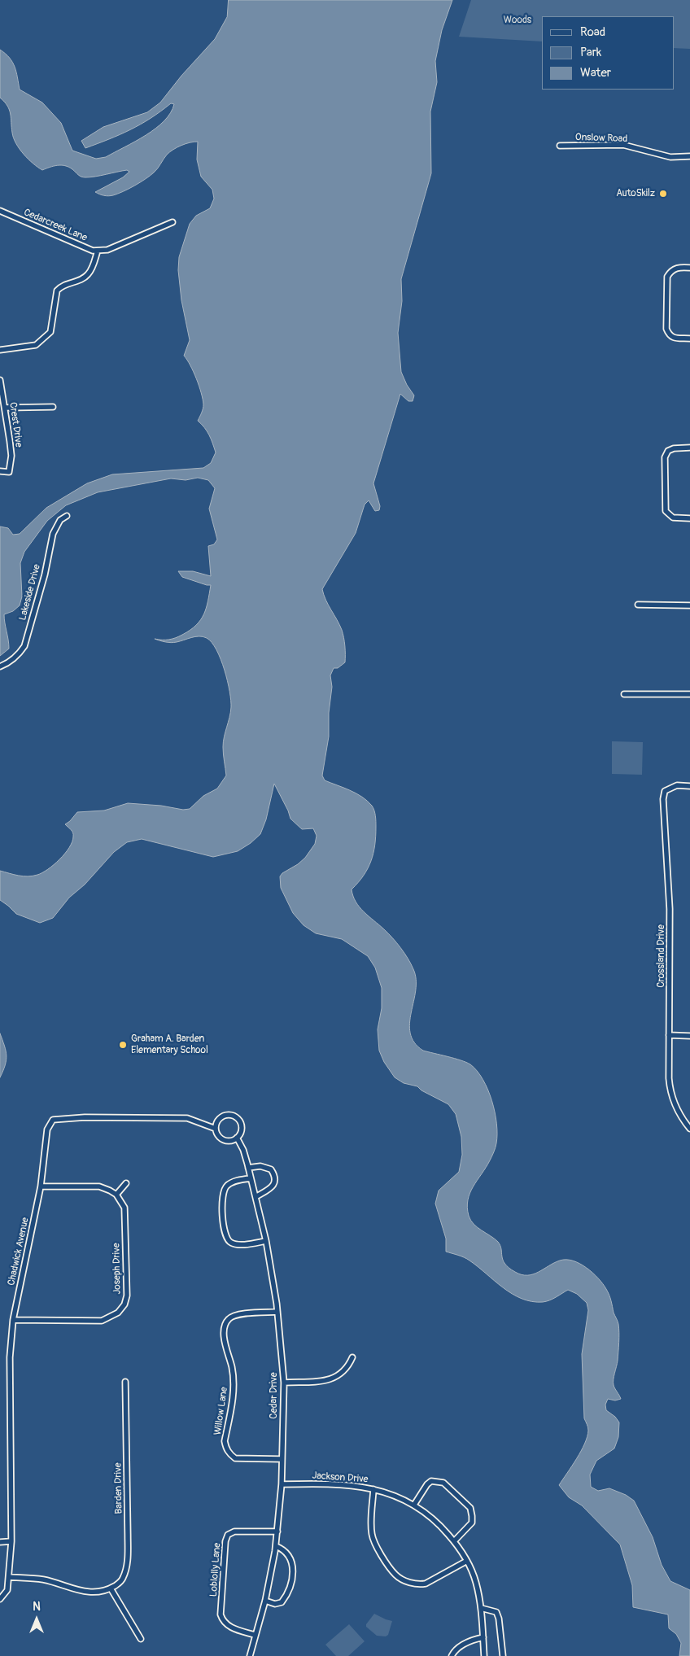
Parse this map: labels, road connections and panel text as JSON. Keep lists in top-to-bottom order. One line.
{"streets":{"street":["Onslow Road","Cedarcreek Lane","Crest Drive","Lakeside Drive","Crossland Drive","Chadwick Avenue","Joseph Drive","Cedar Drive","Willow Lane","Jackson Drive","Barden Drive","Loblolly Lane"]},"crossings":[["Chadwick Avenue","Joseph Drive"],["Chadwick Avenue","Cedar Drive"],["Cedar Drive","Willow Lane"],["Cedar Drive","Jackson Drive"],["Cedar Drive","Loblolly Lane"]],"parks":["Woods"],"places":["AutoSkilz","Graham A. Barden Elementary School"],"legend":["Road","Park","Water"],"north":"top"}
